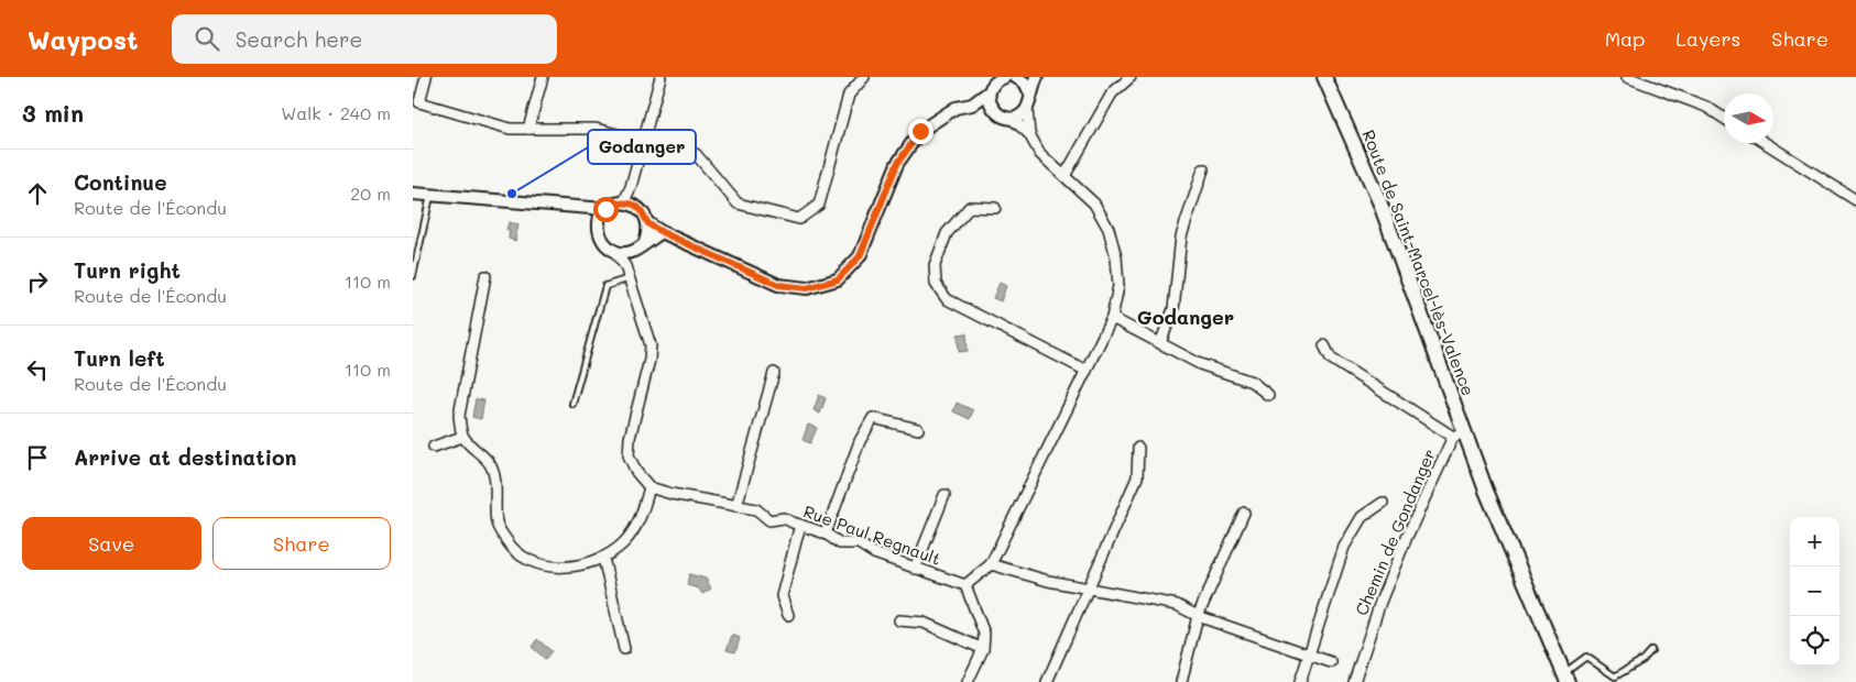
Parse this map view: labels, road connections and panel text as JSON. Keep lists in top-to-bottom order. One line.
{"streets":{"main road":["Route de Saint-Marcel-lès-Valence"],"street":["Chemin de Gondanger","Rue Paul Regnault"]},"crossings":[["Route de Saint-Marcel-lès-Valence","Chemin de Gondanger"]],"districts":["Godanger"],"places":["Godanger"],"north":"right","page":{"header":"Waypost","search":"Search here","nav":["Map","Layers","Share"],"heading":["3 min","Walk · 240 m"],"list":[["Continue","Route de l'Écondu","20 m"],["Turn right","Route de l'Écondu","110 m"],["Turn left","Route de l'Écondu","110 m"],"Arrive at destination"],"buttons":["Save","Share"],"map_buttons":["+","−"]}}
